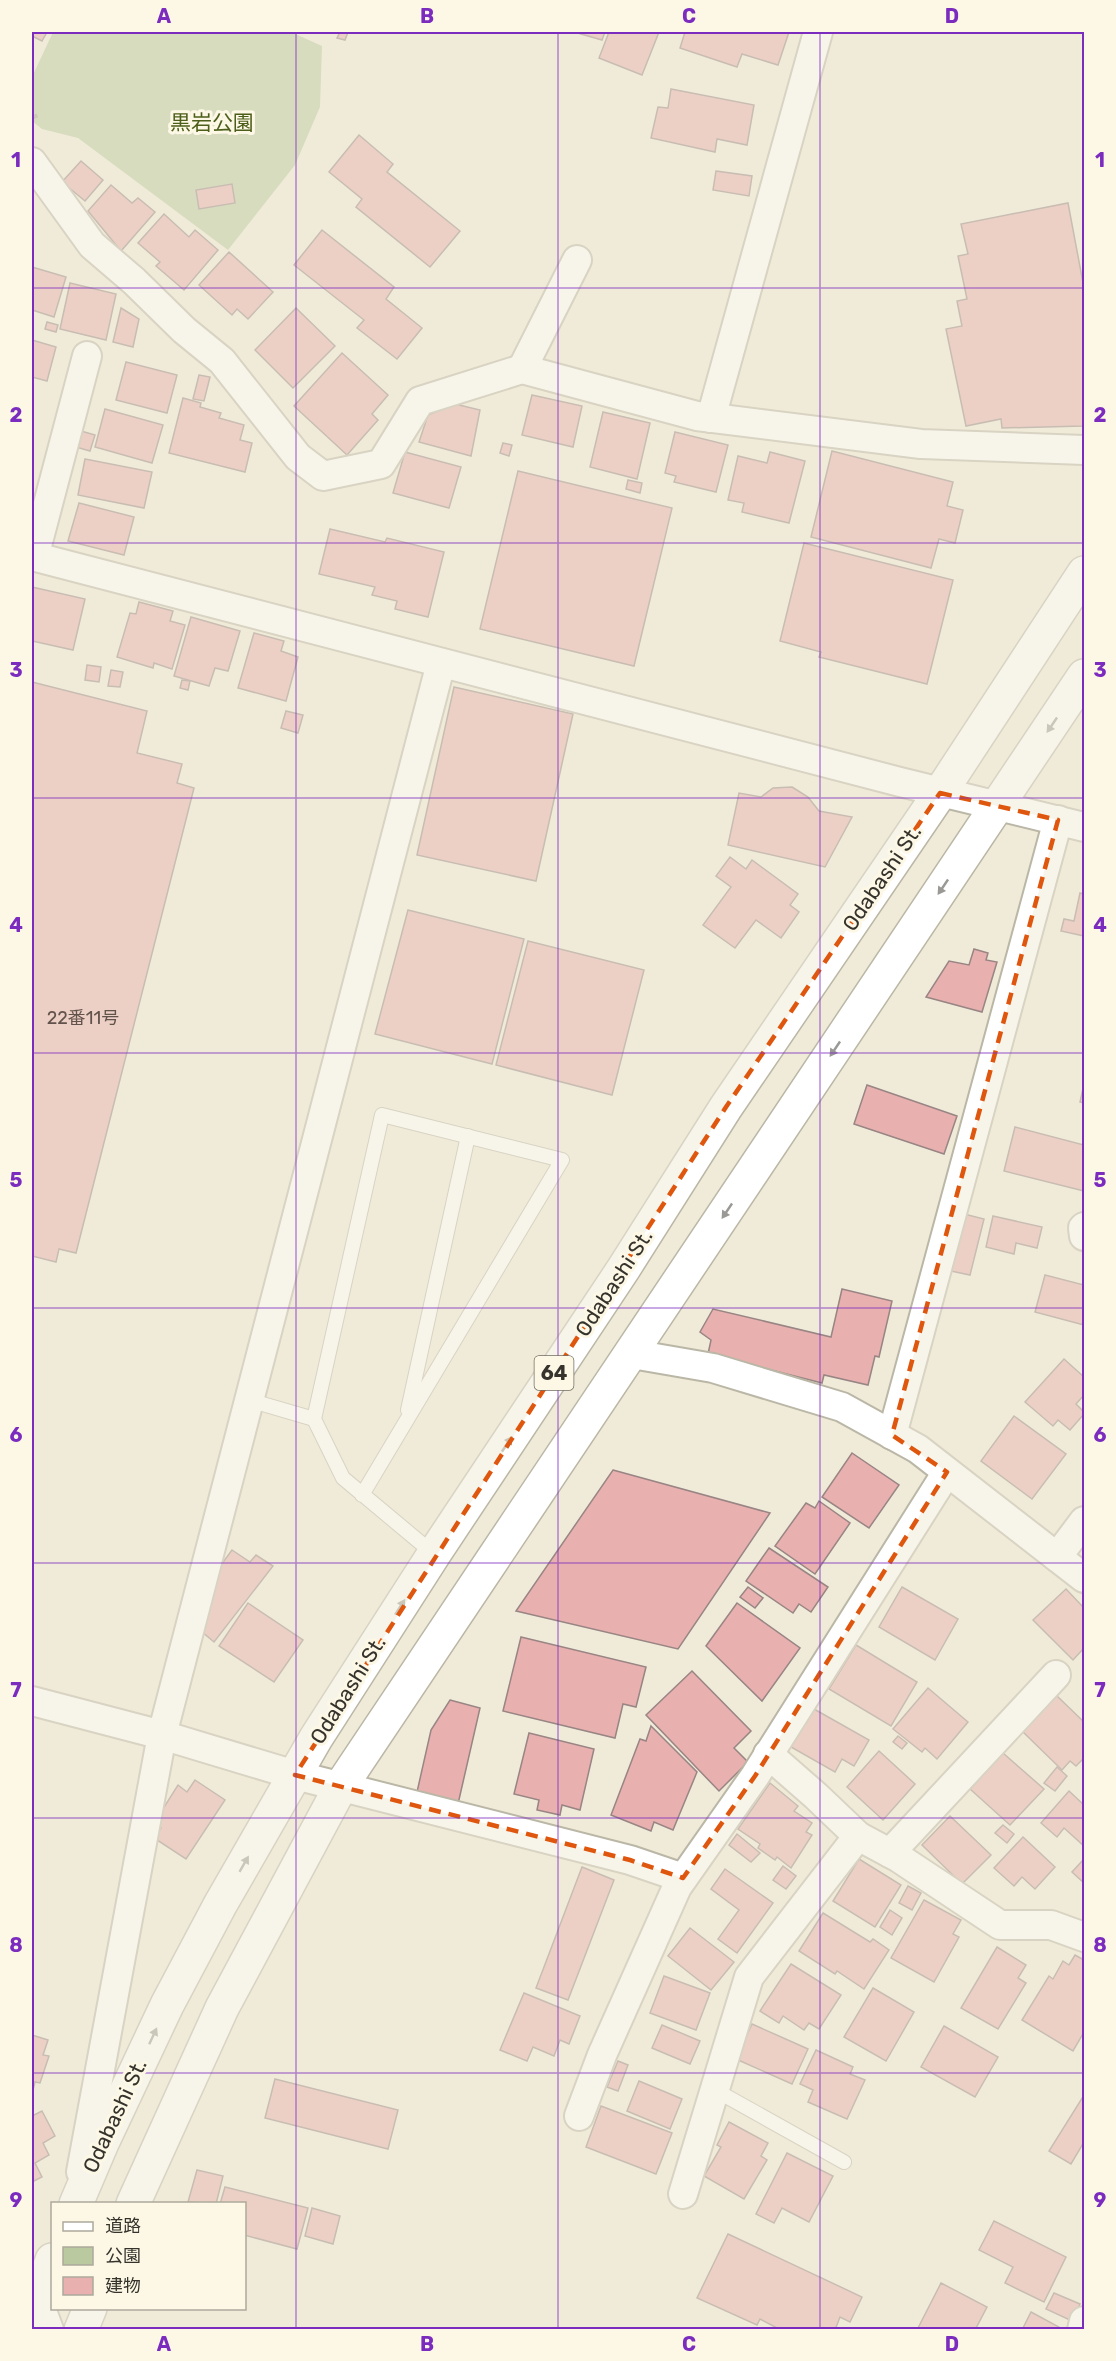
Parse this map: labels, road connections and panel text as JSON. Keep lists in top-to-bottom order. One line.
{"streets":{"main road":["Odabashi St.","64"]},"parks":["黒岩公園"],"house_numbers":["22番11号"],"legend":["道路","公園","建物"],"grid":{"columns":["A","B","C","D"],"rows":["1","2","3","4","5","6","7","8","9"]}}
